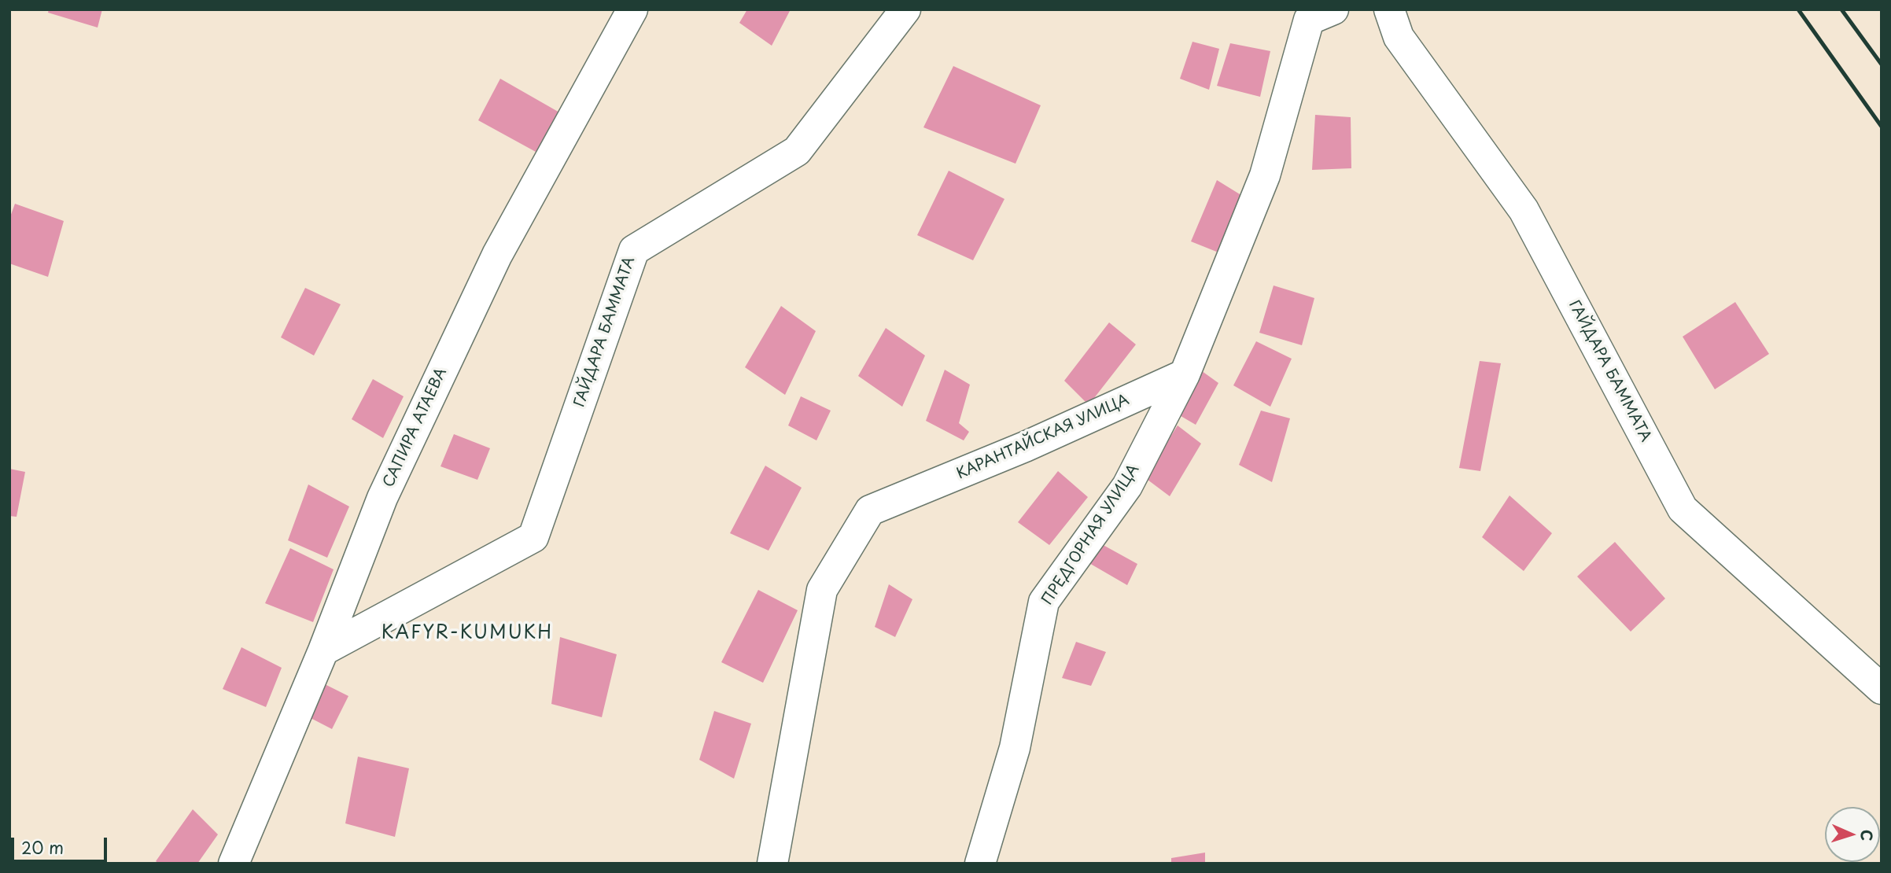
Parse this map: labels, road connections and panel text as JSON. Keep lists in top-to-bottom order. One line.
{"streets":{"street":["ГАЙДАРА БАММАТА","САПИРА АТАЕВА","КАРАНТАЙСКАЯ УЛИЦА","ПРЕДГОРНАЯ УЛИЦА"]},"crossings":[["ГАЙДАРА БАММАТА","САПИРА АТАЕВА"],["КАРАНТАЙСКАЯ УЛИЦА","ПРЕДГОРНАЯ УЛИЦА"]],"districts":["KAFYR-KUMUKH"],"scale_bar":"20 m","north":"right"}
